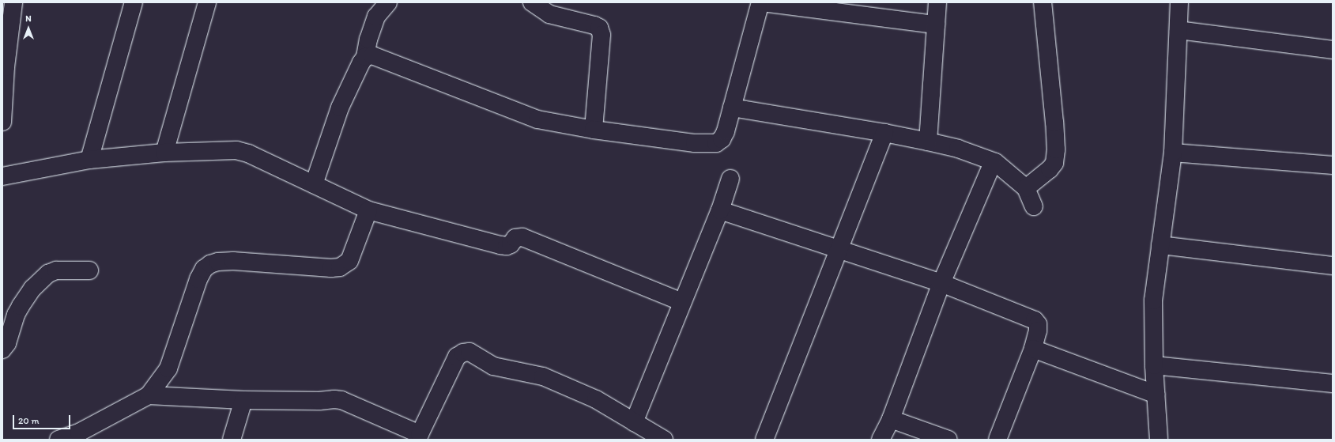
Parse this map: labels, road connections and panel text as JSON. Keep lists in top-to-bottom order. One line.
{"scale_bar":"20 m","north":"top"}
